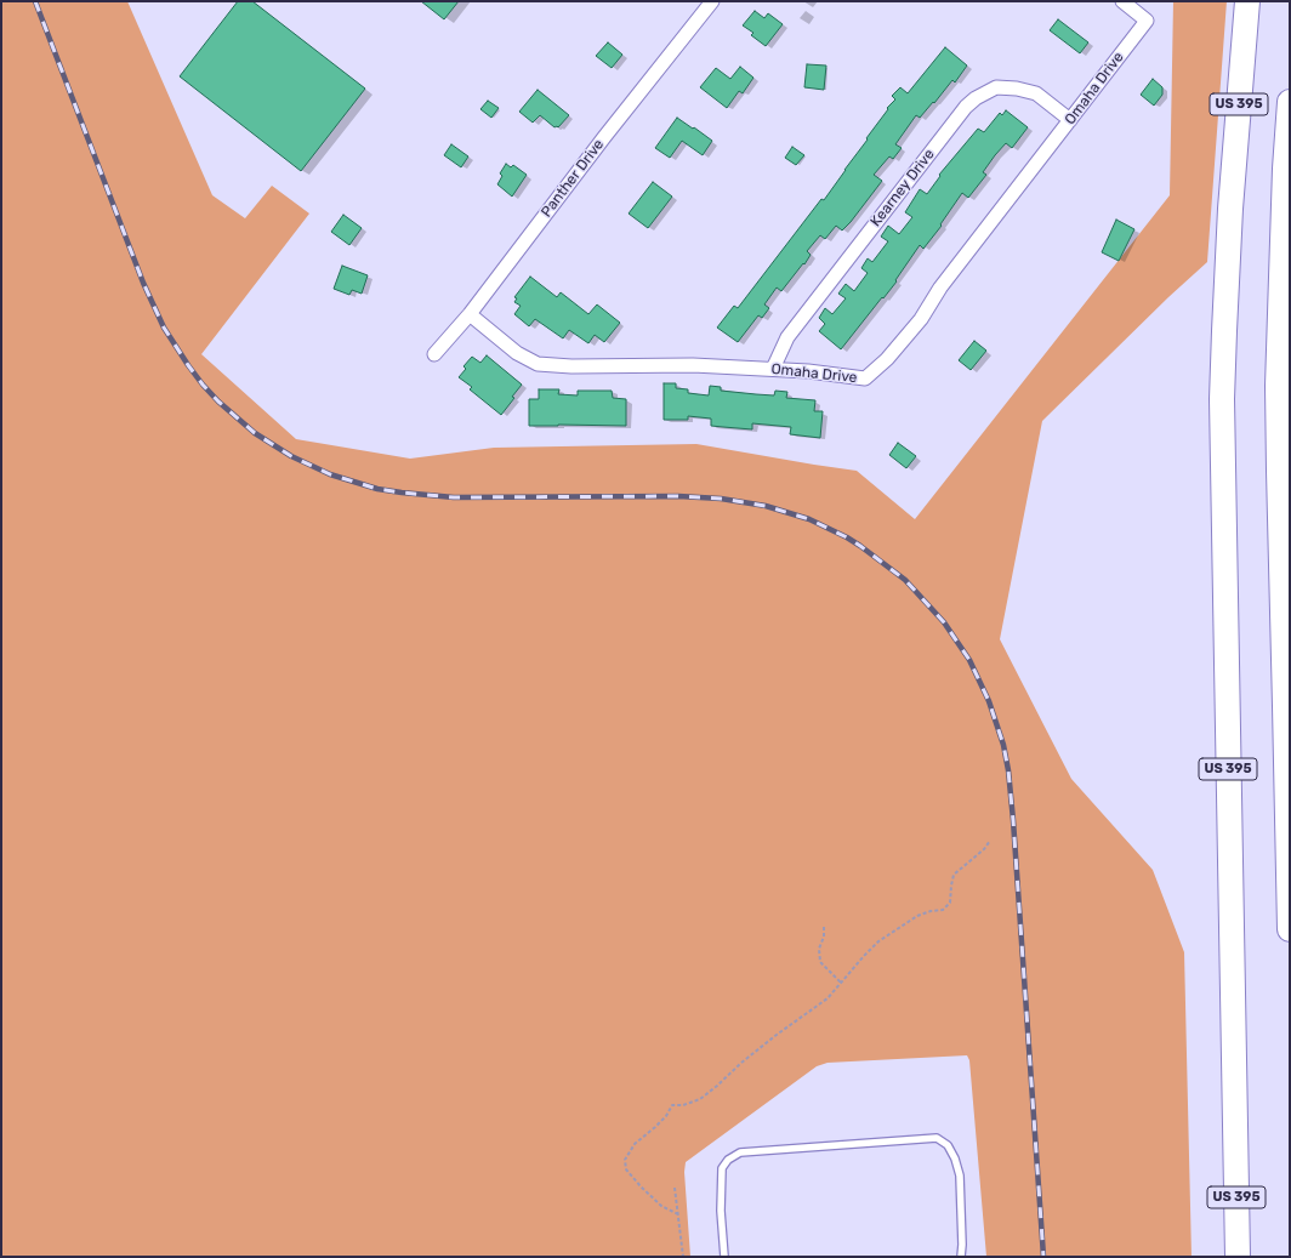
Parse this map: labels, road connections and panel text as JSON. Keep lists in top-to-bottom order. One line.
{"streets":{"highway":["US 395"],"street":["Omaha Drive","Panther Drive","Kearney Drive"]},"crossings":[["Omaha Drive","Panther Drive"],["Omaha Drive","Kearney Drive"]]}
